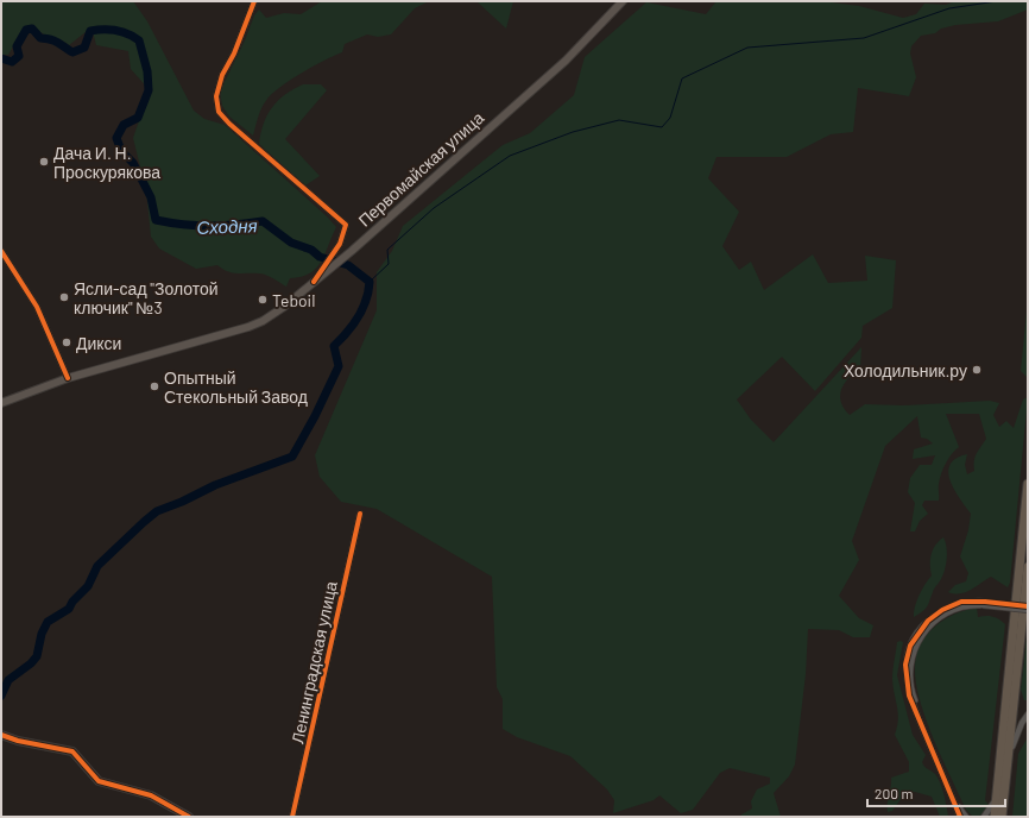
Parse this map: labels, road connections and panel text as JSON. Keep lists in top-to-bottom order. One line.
{"streets":{"main road":["Первомайская улица"],"street":["Ленинградская улица"]},"water":["Сходня"],"places":["Дача И. Н. Проскурякова","Ясли-сад \"Золотой ключик\" №3","Teboil","Дикси","Холодильник.ру","Опытный Стекольный Завод"],"scale_bar":"200 m"}
